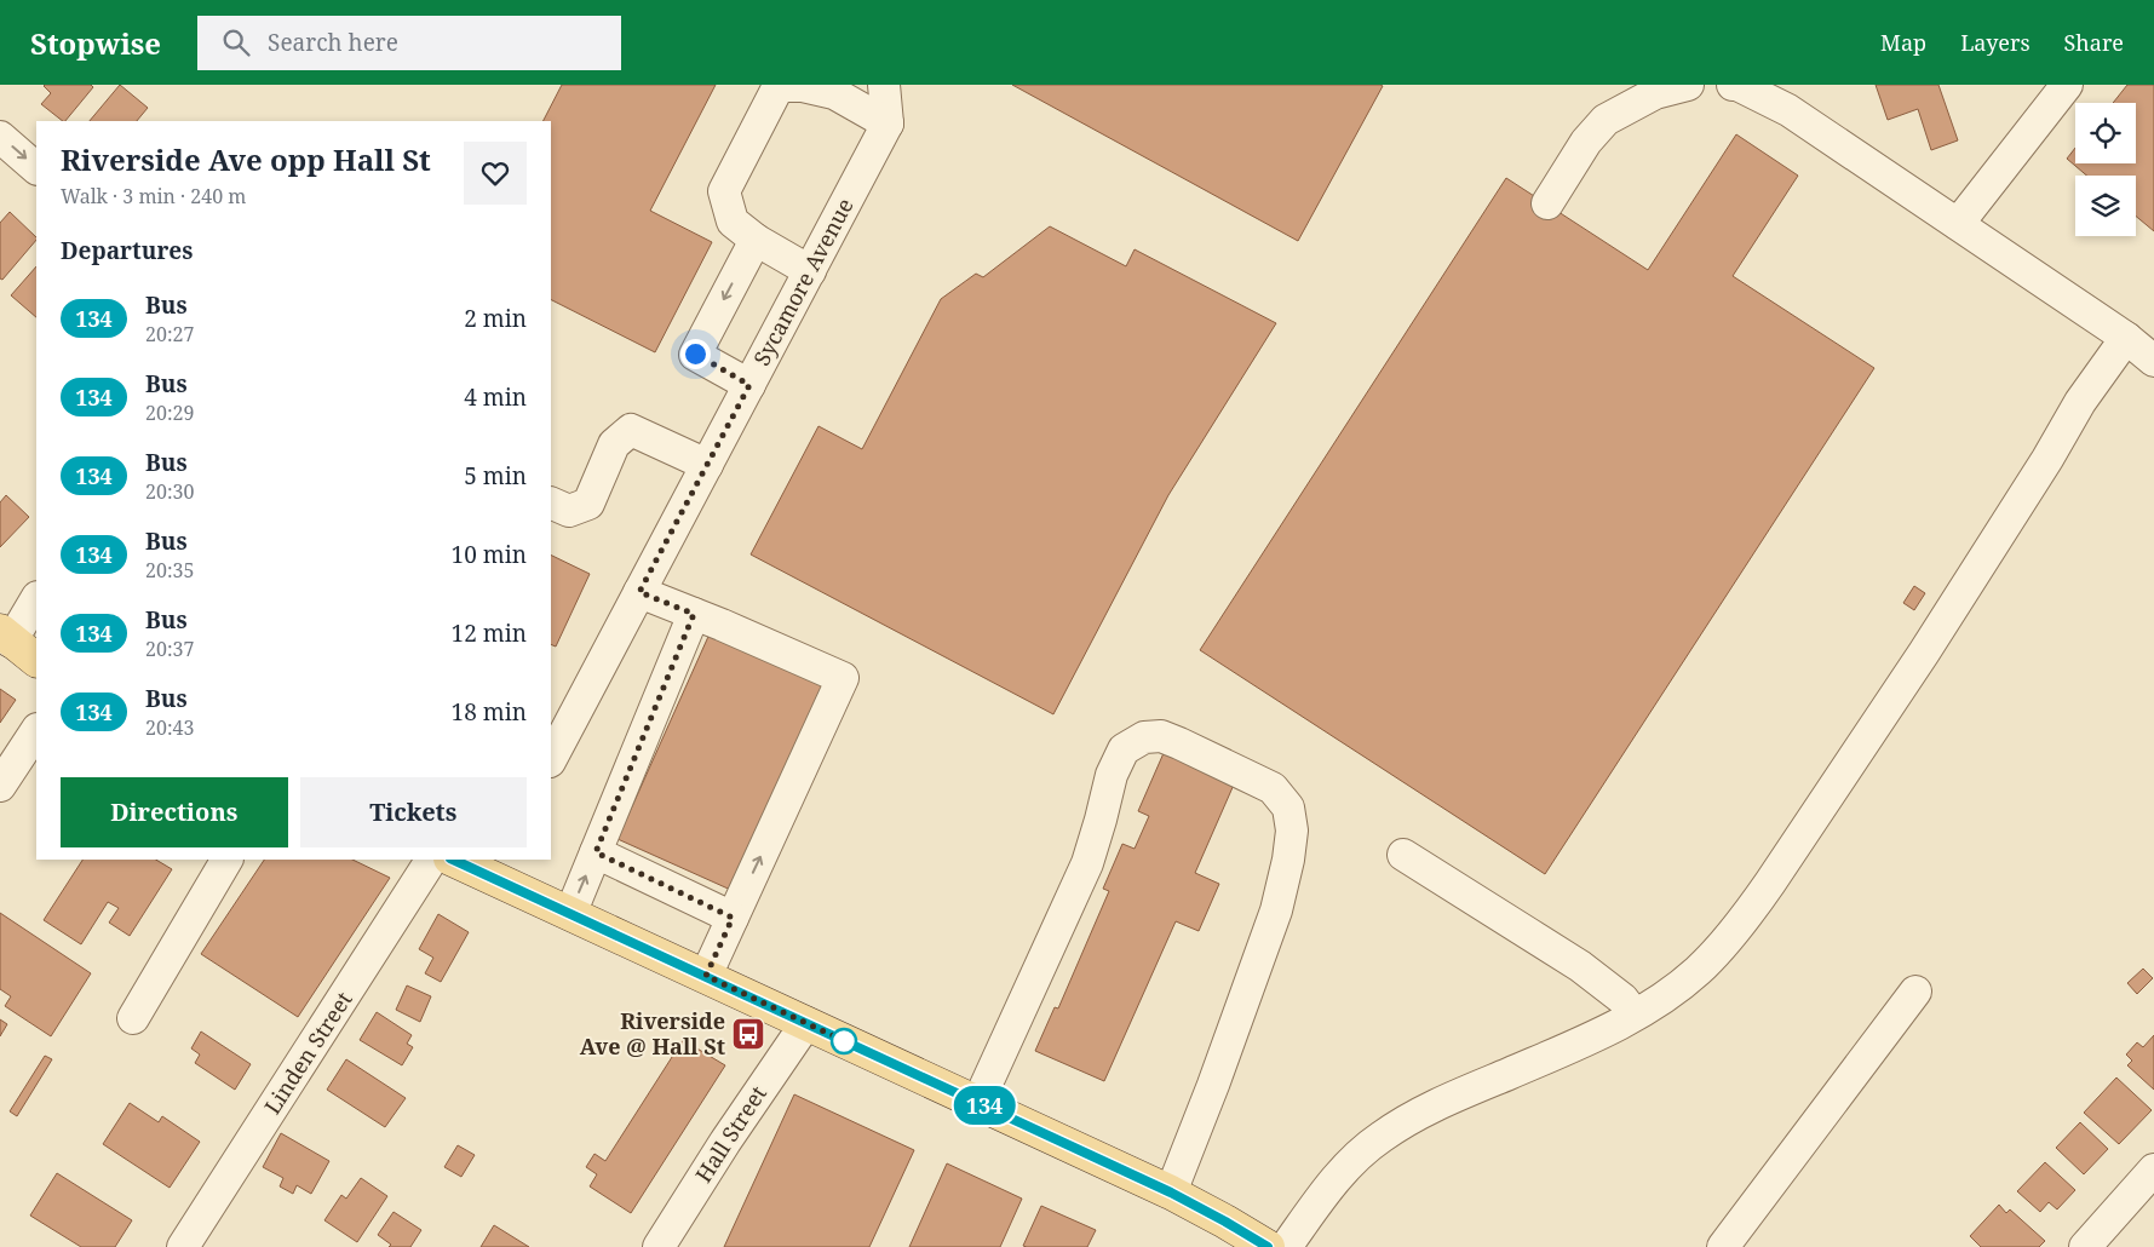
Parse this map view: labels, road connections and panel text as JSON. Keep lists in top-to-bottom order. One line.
{"streets":{"street":["Sycamore Avenue","Linden Street","Hall Street"]},"places":{"bus stop":["Riverside Ave @ Hall St"]},"lines":["bus line 134"],"page":{"header":"Stopwise","search":"Search here","nav":["Map","Layers","Share"],"on_map":"134","heading":[["Riverside Ave opp Hall St","Walk · 3 min · 240 m"],"Departures"],"list":[{"mark":"134","name":"Bus","note":"20:27","value":"2 min"},{"mark":"134","name":"Bus","note":"20:29","value":"4 min"},{"mark":"134","name":"Bus","note":"20:30","value":"5 min"},{"mark":"134","name":"Bus","note":"20:35","value":"10 min"},{"mark":"134","name":"Bus","note":"20:37","value":"12 min"},{"mark":"134","name":"Bus","note":"20:43","value":"18 min"}],"buttons":["Directions","Tickets"]}}
